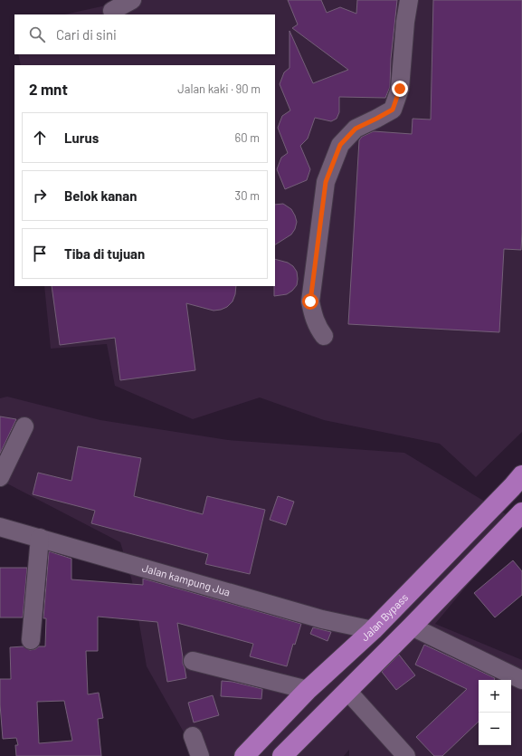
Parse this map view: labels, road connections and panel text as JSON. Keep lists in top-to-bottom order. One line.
{"streets":{"highway":["Jalan Bypass"],"street":["Jalan kampung Jua"]},"crossings":[["Jalan kampung Jua","Jalan Bypass"]],"page":{"search":"Cari di sini","heading":["2 mnt","Jalan kaki · 90 m"],"list":[["Lurus","60 m"],["Belok kanan","30 m"],"Tiba di tujuan"],"map_buttons":["+","−"]}}
